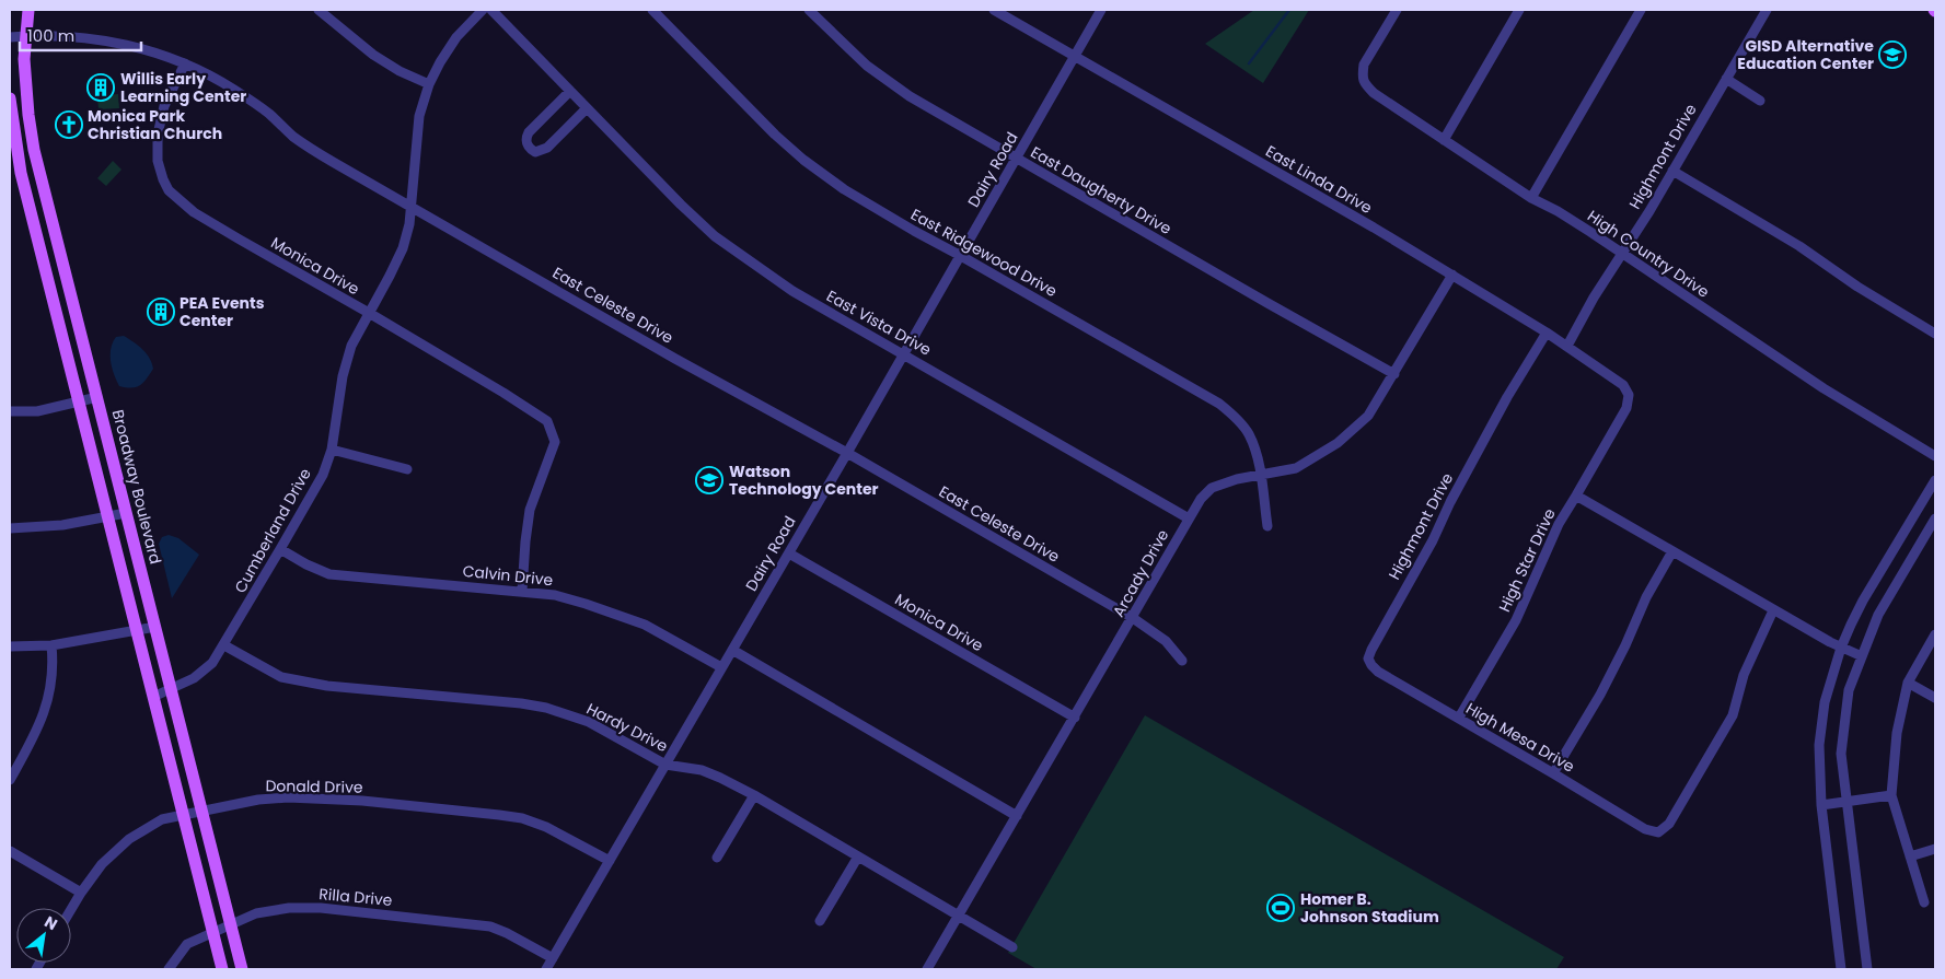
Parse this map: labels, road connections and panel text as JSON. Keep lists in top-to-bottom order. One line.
{"streets":{"main road":["Broadway Boulevard"],"street":["Highmont Drive","Dairy Road","East Linda Drive","East Daugherty Drive","East Ridgewood Drive","High Country Drive","Monica Drive","East Celeste Drive","East Vista Drive","Cumberland Drive","High Star Drive","Arcady Drive","Calvin Drive","Hardy Drive","High Mesa Drive","Donald Drive","Rilla Drive"]},"crossings":[["Highmont Drive","East Linda Drive"],["Highmont Drive","High Country Drive"],["Highmont Drive","High Mesa Drive"],["Dairy Road","East Linda Drive"],["Dairy Road","East Daugherty Drive"],["Dairy Road","East Ridgewood Drive"],["Dairy Road","Monica Drive"],["Dairy Road","East Celeste Drive"],["Dairy Road","East Vista Drive"],["Dairy Road","Calvin Drive"],["Dairy Road","Hardy Drive"],["Dairy Road","Donald Drive"],["Dairy Road","Rilla Drive"],["East Linda Drive","High Star Drive"],["East Linda Drive","Arcady Drive"],["East Daugherty Drive","Arcady Drive"],["East Ridgewood Drive","Arcady Drive"],["Monica Drive","East Celeste Drive"],["Monica Drive","Cumberland Drive"],["Monica Drive","Arcady Drive"],["Monica Drive","Calvin Drive"],["East Celeste Drive","Broadway Boulevard"],["East Celeste Drive","Cumberland Drive"],["East Celeste Drive","Arcady Drive"],["East Vista Drive","Arcady Drive"],["Broadway Boulevard","Cumberland Drive"],["Broadway Boulevard","Donald Drive"],["Broadway Boulevard","Rilla Drive"],["Cumberland Drive","Calvin Drive"],["Cumberland Drive","Hardy Drive"],["High Star Drive","High Mesa Drive"],["Arcady Drive","Hardy Drive"]],"places":{"school or university":["GISD Alternative Education Center","Watson Technology Center"],"building":["Willis Early Learning Center","PEA Events Center"],"church":["Monica Park Christian Church"],"sports":["Homer B. Johnson Stadium"]},"scale_bar":"100 m","north":"top right"}
